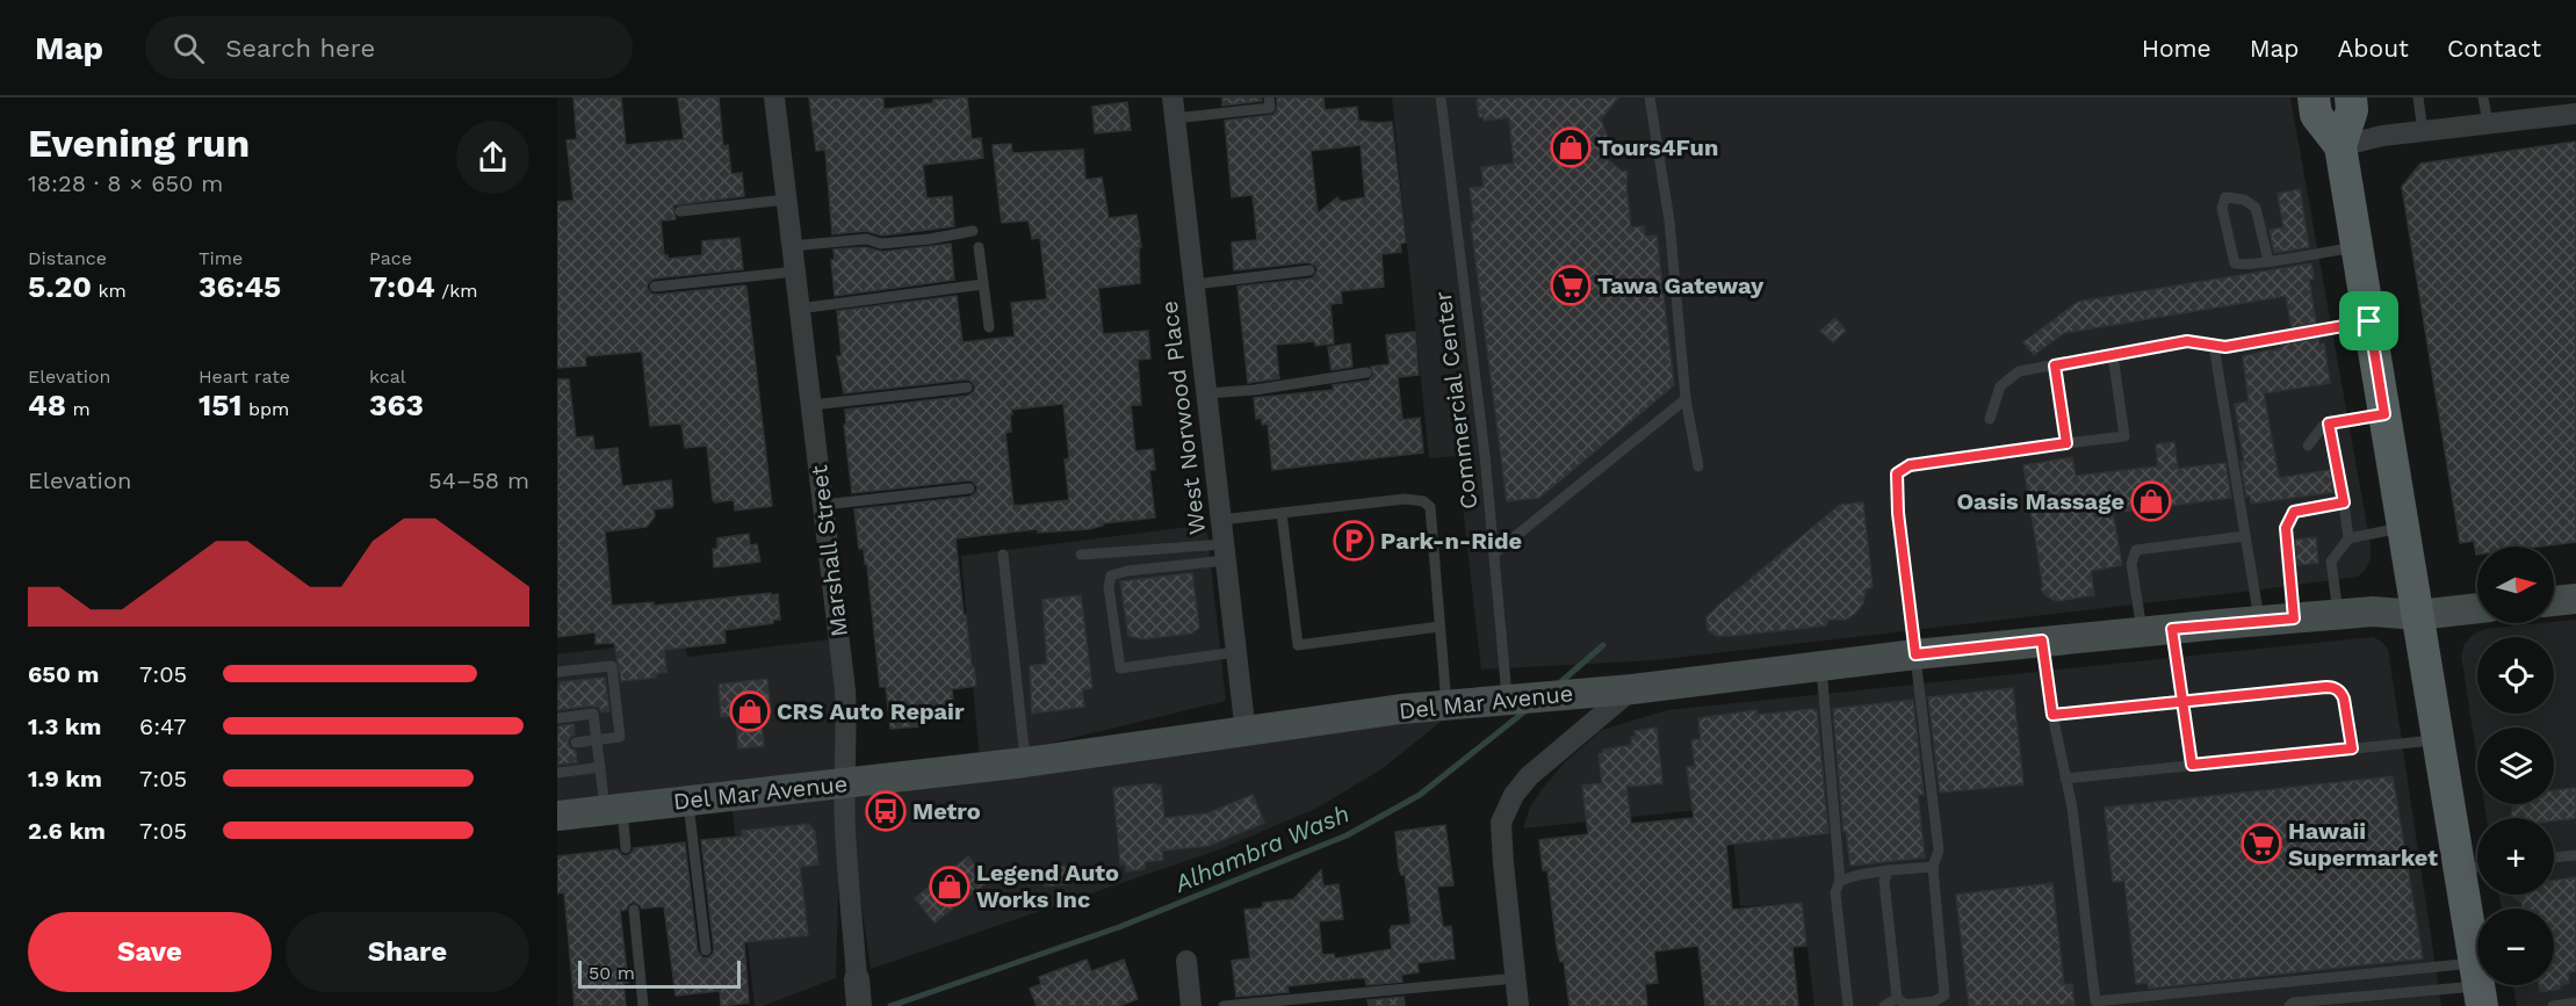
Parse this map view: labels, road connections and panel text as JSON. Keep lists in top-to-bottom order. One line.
{"streets":{"main road":["Del Mar Avenue"],"street":["West Norwood Place","Marshall Street"],"lane":["Commercial Center"]},"crossings":[["Commercial Center","Del Mar Avenue"],["West Norwood Place","Del Mar Avenue"],["Marshall Street","Del Mar Avenue"]],"water":["Alhambra Wash"],"places":{"shop":["Tours4Fun","Oasis Massage","CRS Auto Repair","Legend Auto Works Inc"],"supermarket":["Tawa Gateway","Hawaii Supermarket"],"parking":["Park-n-Ride"],"bus stop":["Metro"]},"scale_bar":"50 m","north":"right","page":{"header":"Map","search":"Search here","nav":["Home","Map","About","Contact"],"heading":["Evening run","18:28 · 8 × 650 m"],"stats":[["Distance","5.20 km"],["Time","36:45"],["Pace","7:04 /km"],["Elevation","48 m"],["Heart rate","151 bpm"],["kcal","363"]],"chart":["Elevation","54–58 m"],"map_buttons":["+","−"],"list":[{"name":"650 m","note":"7:05"},{"name":"1.3 km","note":"6:47"},{"name":"1.9 km","note":"7:05"},{"name":"2.6 km","note":"7:05"}],"buttons":["Save","Share"],"scale":"50 m"}}
